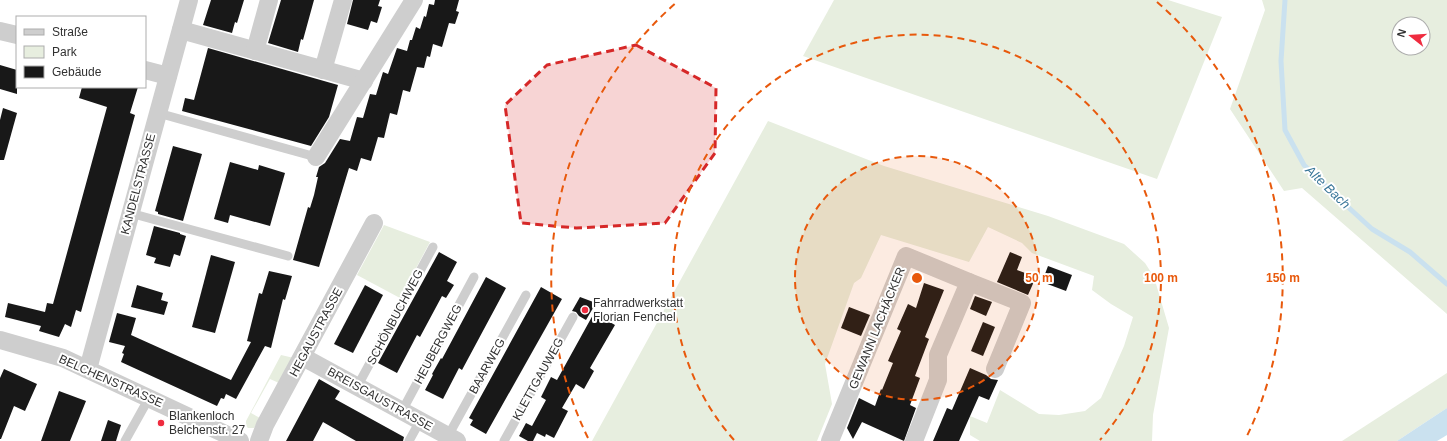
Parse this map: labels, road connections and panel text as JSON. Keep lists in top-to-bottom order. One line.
{"streets":{"street":["KANDELSTRASSE","GEWANN LACHÄCKER","HEGAUSTRASSE","BELCHENSTRASSE","BREISGAUSTRASSE"],"lane":["SCHÖNBUCHWEG","HEUBERGWEG","BAARWEG","KLETTGAUWEG"]},"crossings":[["KANDELSTRASSE","BELCHENSTRASSE"],["SCHÖNBUCHWEG","BREISGAUSTRASSE"],["HEGAUSTRASSE","BREISGAUSTRASSE"],["HEUBERGWEG","BREISGAUSTRASSE"],["BAARWEG","BREISGAUSTRASSE"]],"water":["Alte Bach"],"places":["Fahrradwerkstatt Florian Fenchel","Blankenloch Belchenstr. 27"],"legend":["Straße","Park","Gebäude"],"north":"left","rings":["50 m","100 m","150 m"]}
